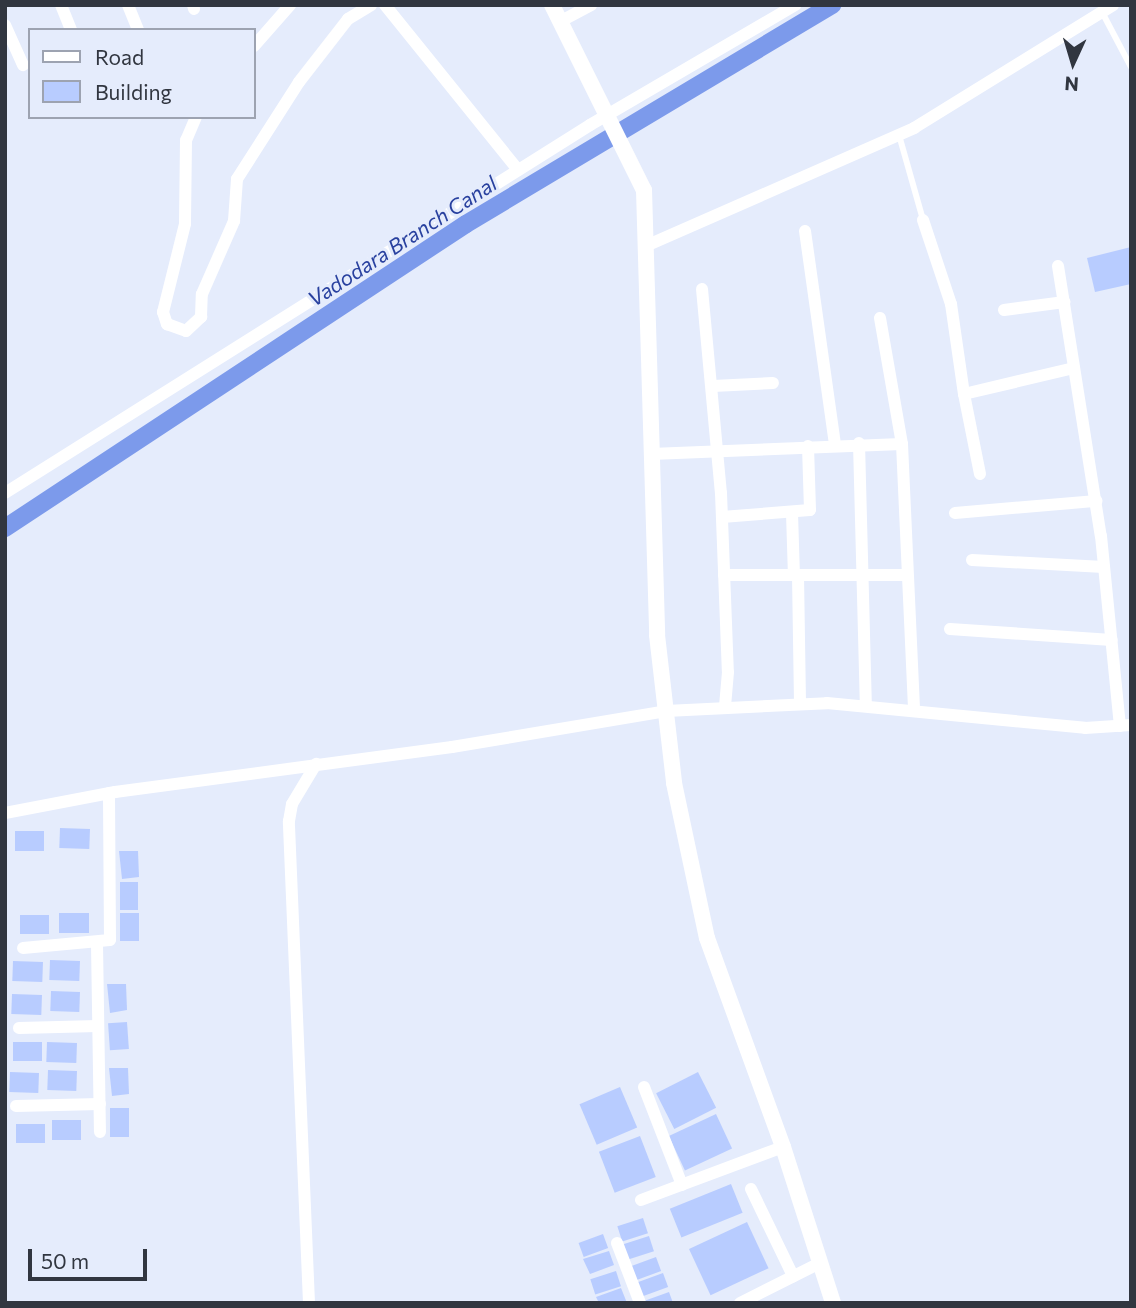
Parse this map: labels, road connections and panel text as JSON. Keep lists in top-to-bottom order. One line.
{"water":["Vadodara Branch Canal"],"legend":["Road","Building"],"scale_bar":"50 m","north":"bottom"}
